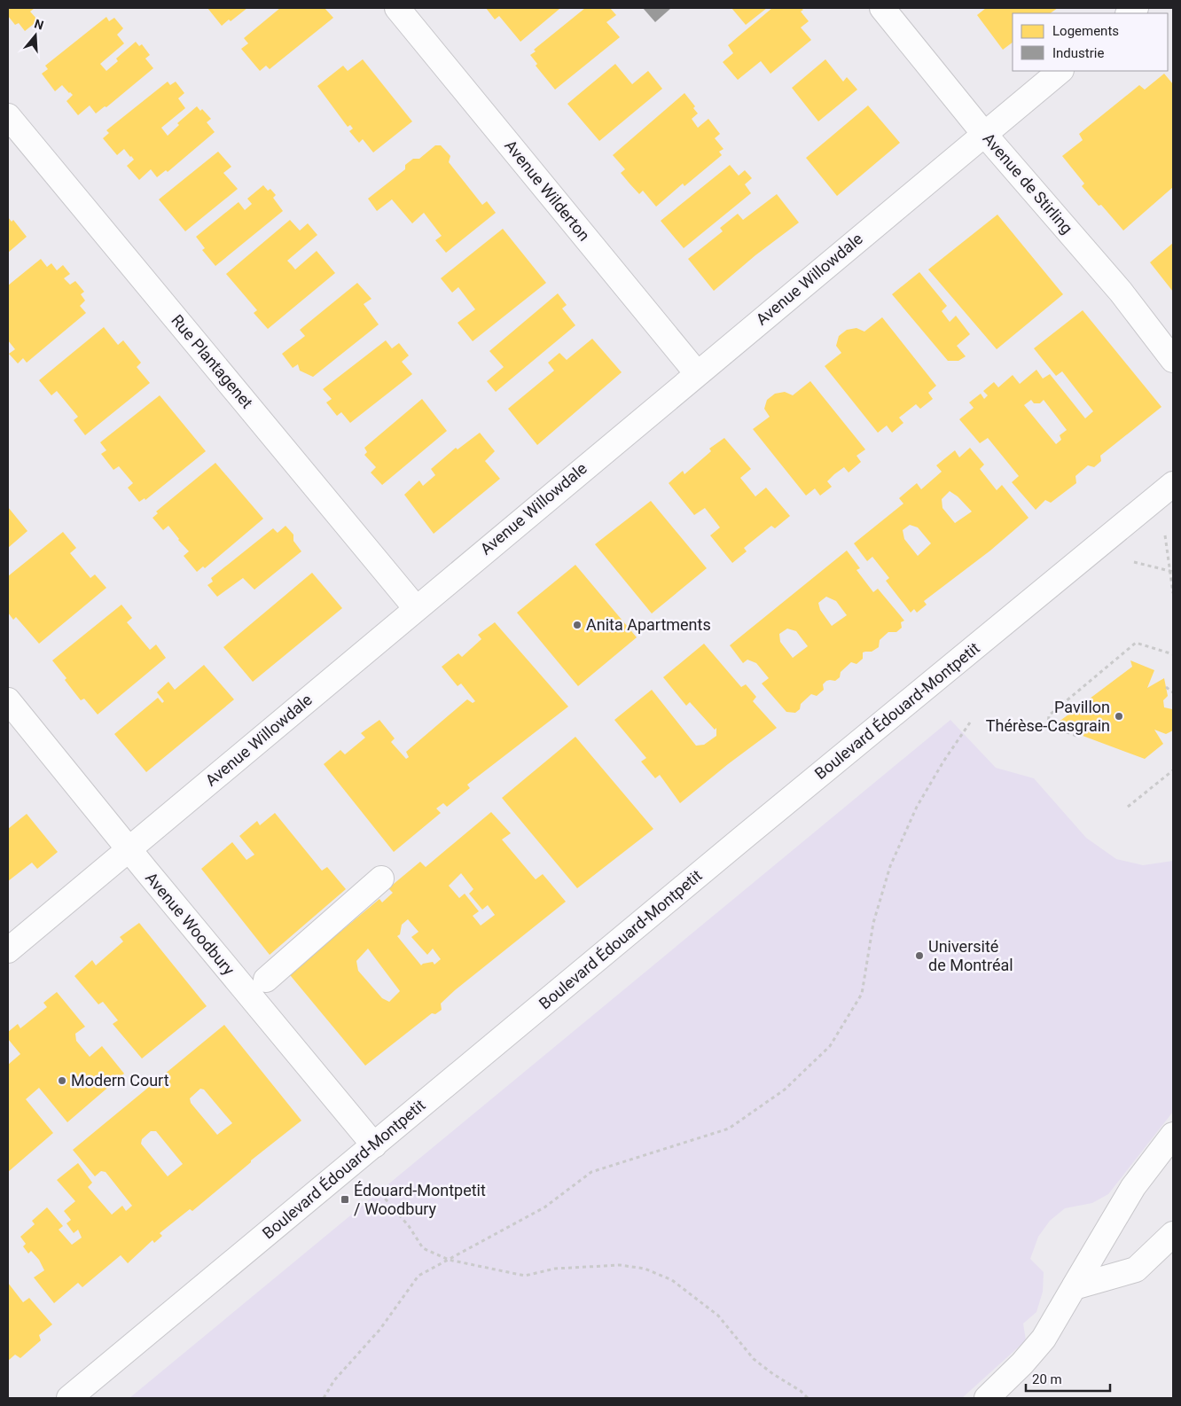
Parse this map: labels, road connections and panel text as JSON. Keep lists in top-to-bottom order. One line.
{"streets":{"street":["Avenue de Stirling","Avenue Wilderton","Avenue Willowdale","Rue Plantagenet","Boulevard Édouard-Montpetit","Avenue Woodbury"]},"crossings":[["Avenue de Stirling","Avenue Willowdale"],["Avenue Wilderton","Avenue Willowdale"],["Avenue Willowdale","Rue Plantagenet"],["Avenue Willowdale","Avenue Woodbury"],["Boulevard Édouard-Montpetit","Avenue Woodbury"]],"places":{"other":["Anita Apartments","Pavillon Thérèse-Casgrain","Université de Montréal","Modern Court"],"transit":["Édouard-Montpetit / Woodbury"]},"legend":["Logements","Industrie"],"scale_bar":"20 m","north":"top"}
